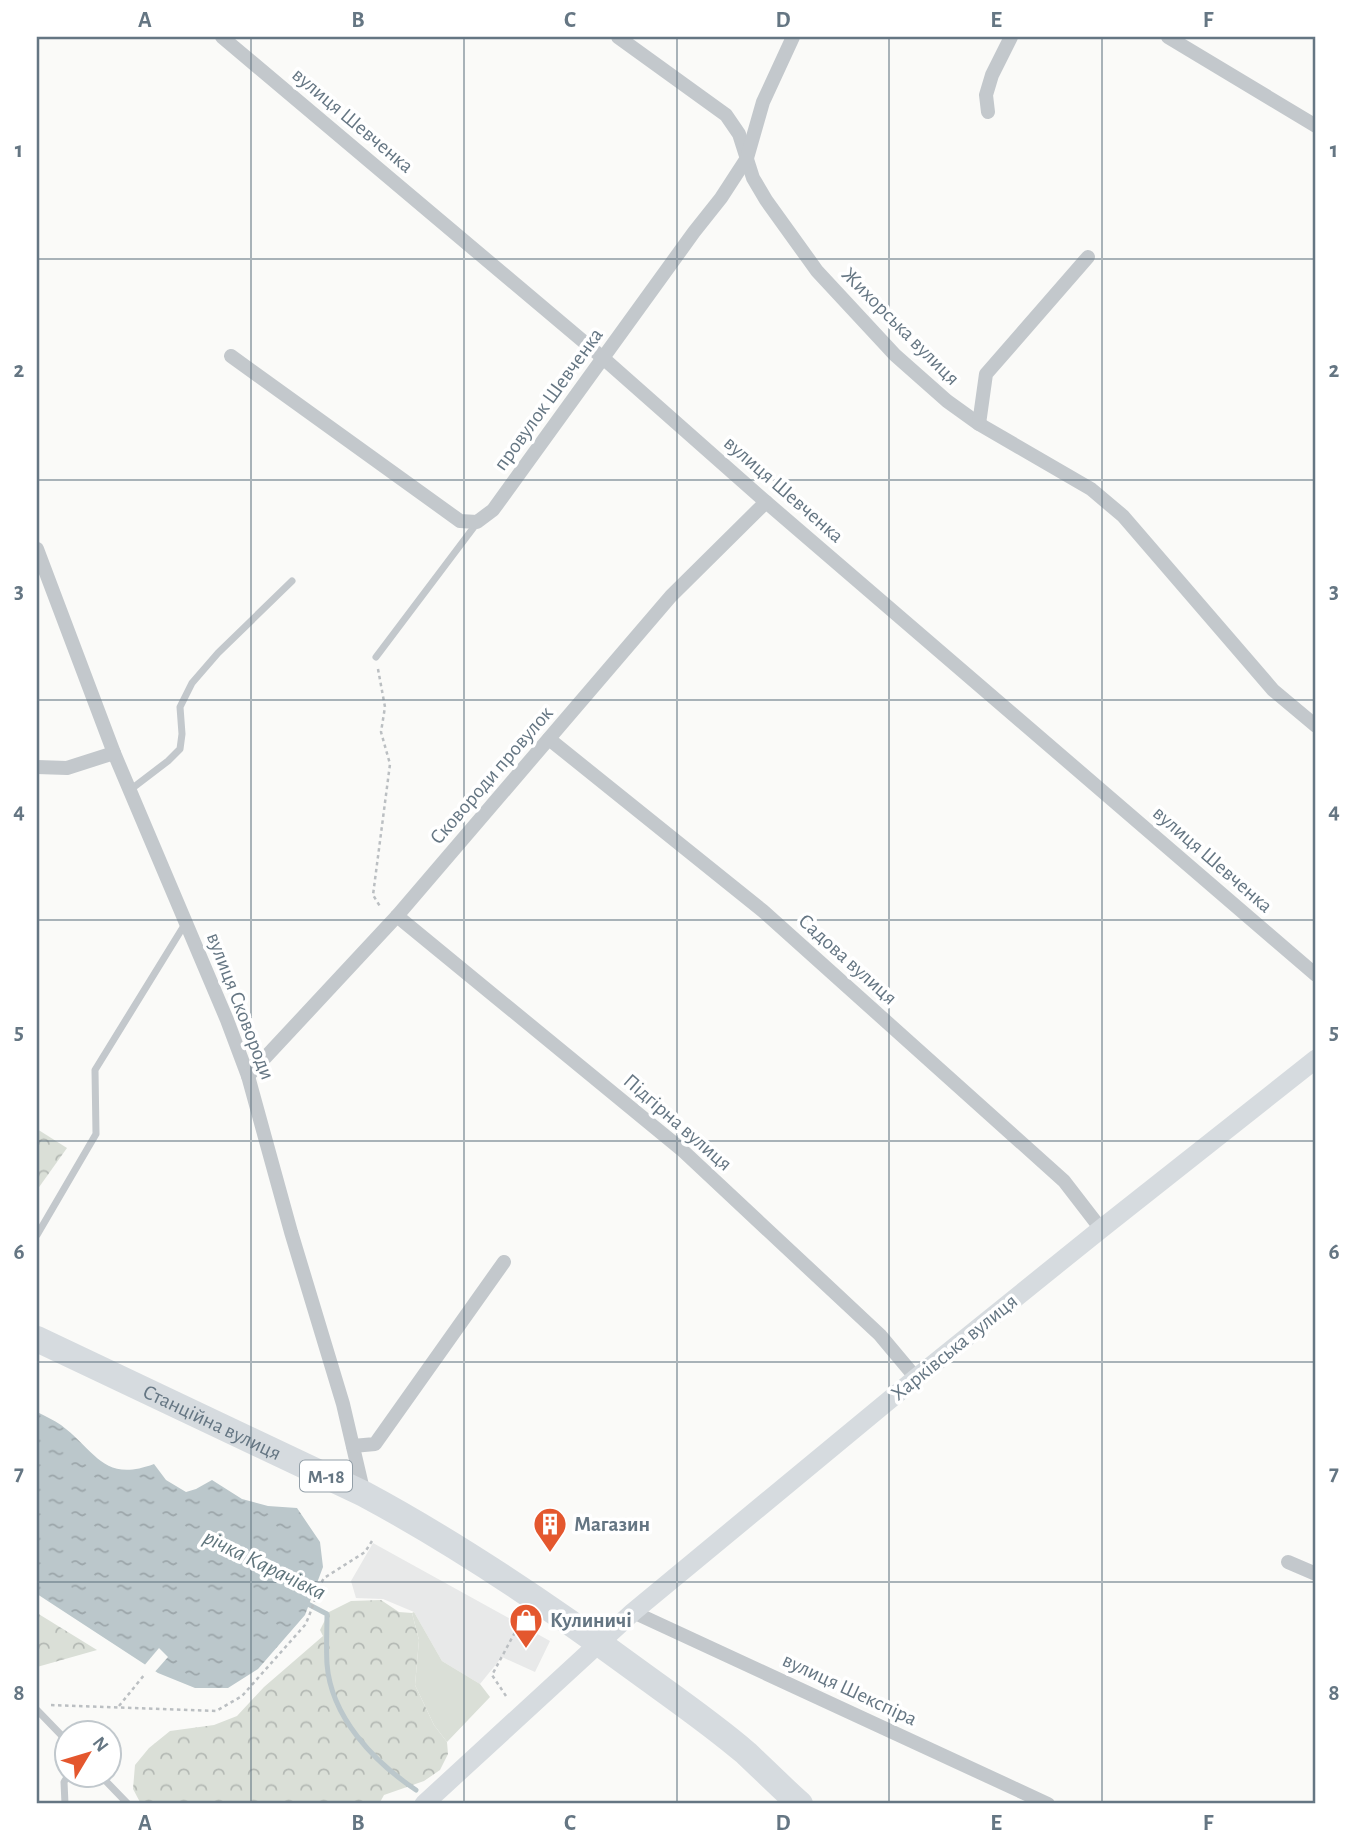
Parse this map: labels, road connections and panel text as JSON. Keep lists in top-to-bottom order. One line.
{"streets":{"highway":["Станційна вулиця","М-18"],"main road":["Харківська вулиця"],"street":["вулиця Шевченка","Жихорська вулиця","провулок Шевченка","Сковороди провулок","Садова вулиця","вулиця Сковороди","Підгірна вулиця","вулиця Шекспіра"]},"crossings":[["вулиця Шевченка","провулок Шевченка"],["вулиця Шевченка","Сковороди провулок"],["Жихорська вулиця","провулок Шевченка"],["Сковороди провулок","Садова вулиця"],["Сковороди провулок","вулиця Сковороди"],["Сковороди провулок","Підгірна вулиця"],["Садова вулиця","Харківська вулиця"],["вулиця Сковороди","Станційна вулиця"],["Підгірна вулиця","Харківська вулиця"],["Харківська вулиця","Станційна вулиця"],["Харківська вулиця","М-18"],["Харківська вулиця","вулиця Шекспіра"],["Станційна вулиця","М-18"]],"water":["річка Карачівка"],"places":{"building":["Магазин"],"shop":["Кулиничі"]},"north":"top right","grid":{"columns":["A","B","C","D","E","F"],"rows":["1","2","3","4","5","6","7","8"]}}
